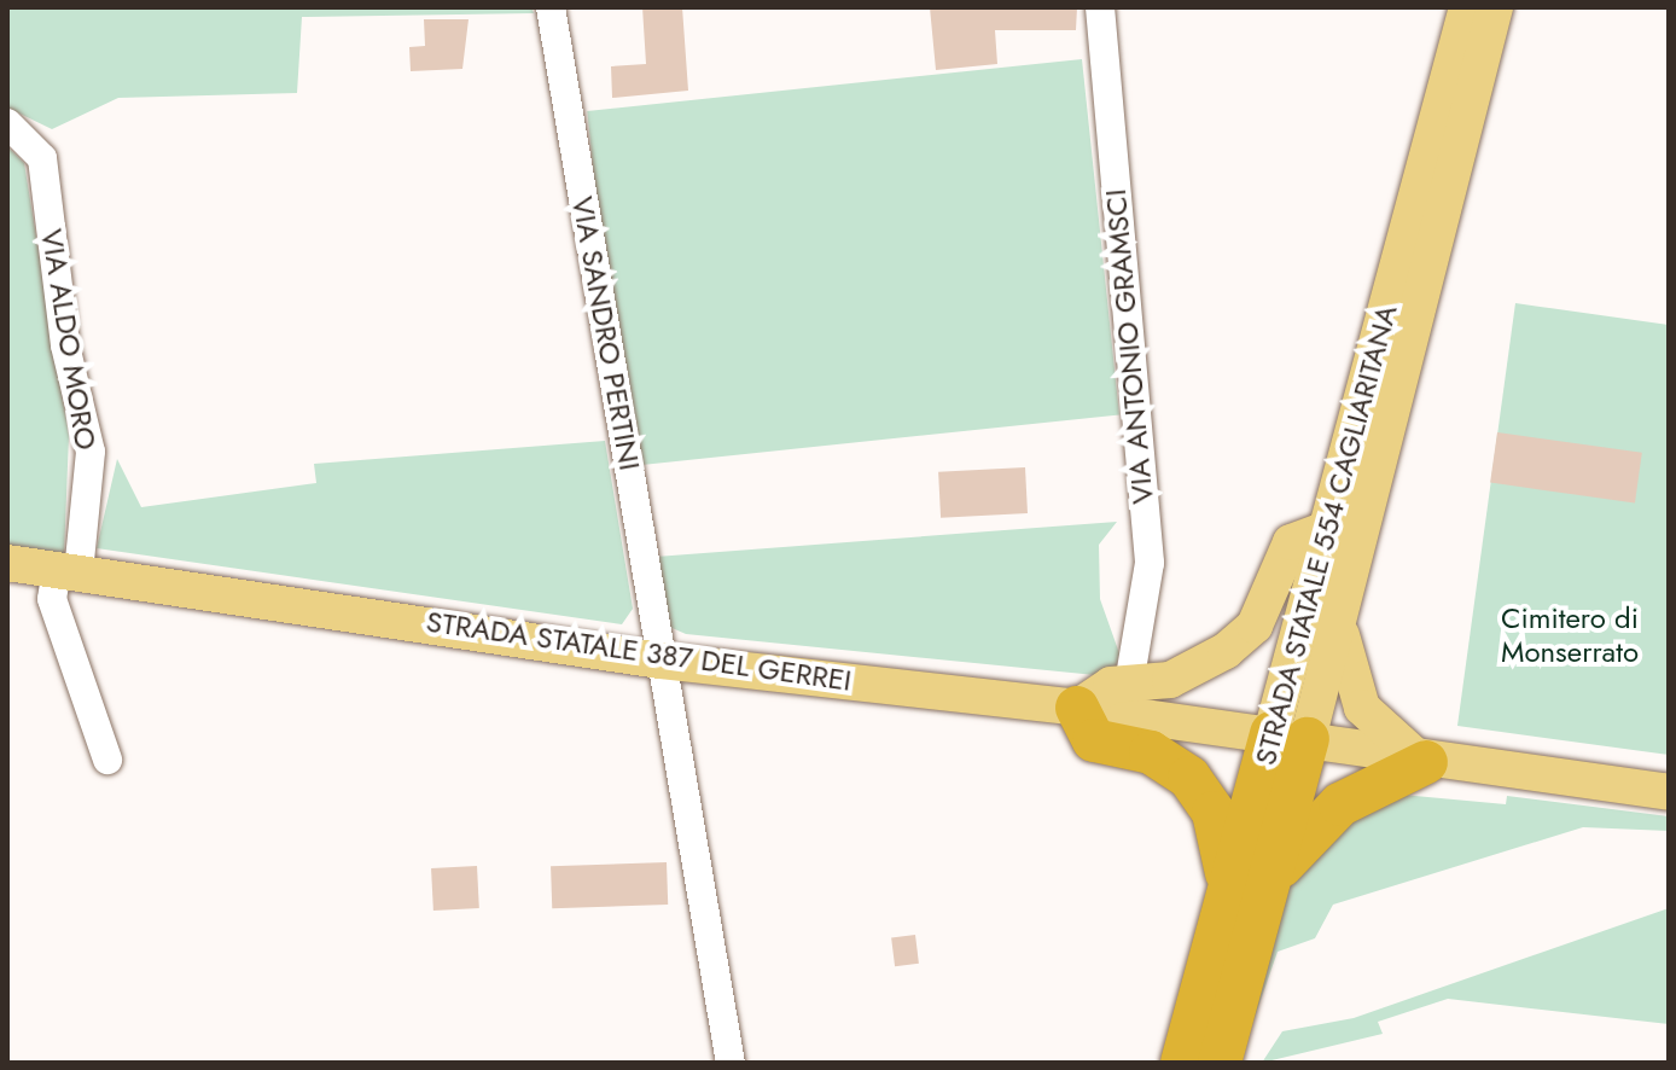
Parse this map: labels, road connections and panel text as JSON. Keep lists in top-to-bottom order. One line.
{"streets":{"highway":["STRADA STATALE 554 CAGLIARITANA"],"main road":["STRADA STATALE 387 DEL GERREI"],"street":["VIA SANDRO PERTINI","VIA ALDO MORO","VIA ANTONIO GRAMSCI"]},"crossings":[["VIA SANDRO PERTINI","STRADA STATALE 387 DEL GERREI"],["VIA ALDO MORO","STRADA STATALE 387 DEL GERREI"],["STRADA STATALE 554 CAGLIARITANA","STRADA STATALE 387 DEL GERREI"]],"parks":["Cimitero di Monserrato"]}
